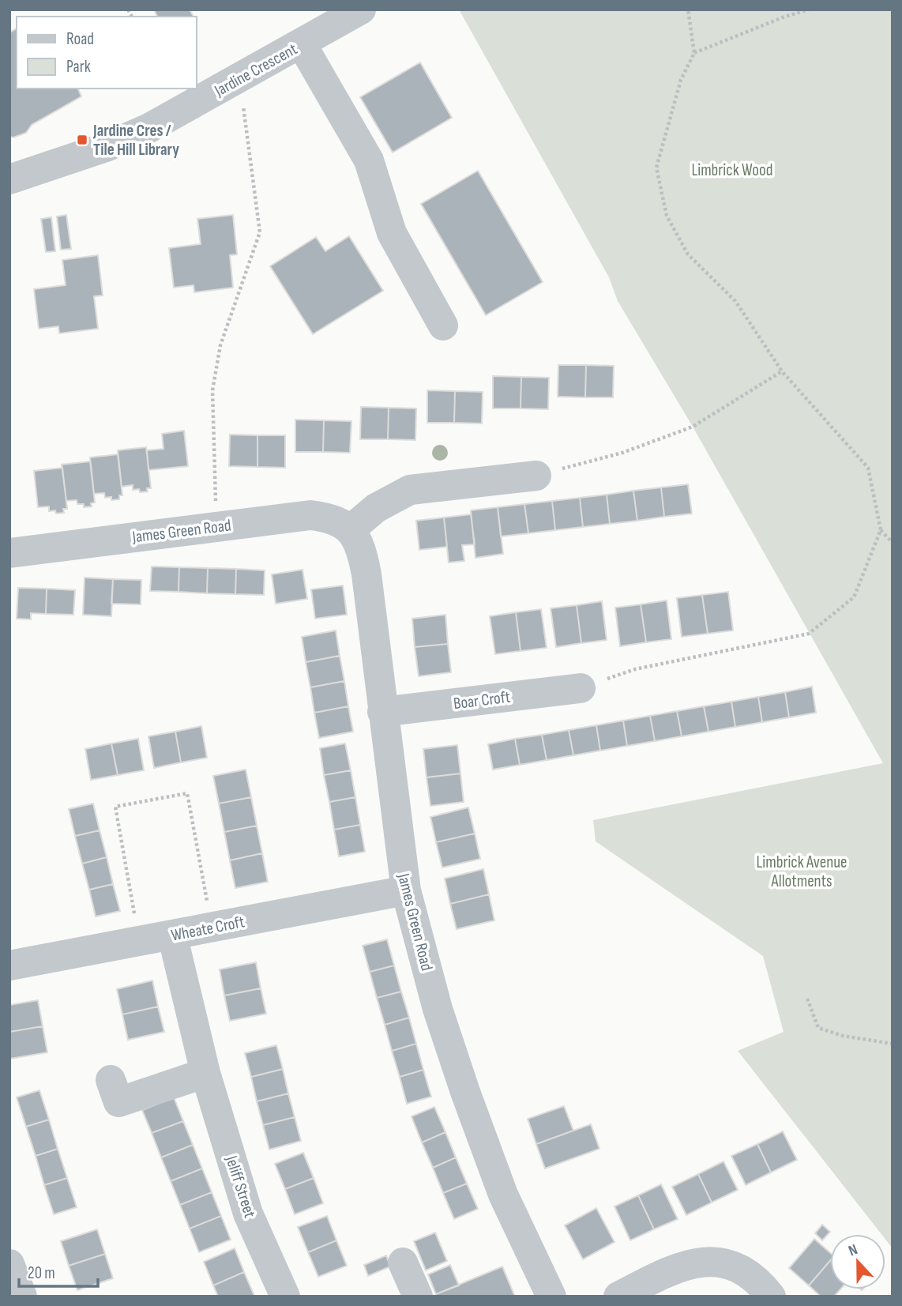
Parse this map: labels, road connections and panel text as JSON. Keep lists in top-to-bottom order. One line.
{"streets":{"street":["Jardine Crescent","James Green Road","Boar Croft","Wheate Croft","Jeliff Street"]},"crossings":[["James Green Road","Boar Croft"],["James Green Road","Wheate Croft"],["Wheate Croft","Jeliff Street"]],"parks":["Limbrick Wood","Limbrick Avenue Allotments"],"places":{"transit":["Jardine Cres / Tile Hill Library"]},"legend":["Road","Park"],"scale_bar":"20 m","north":"top"}
